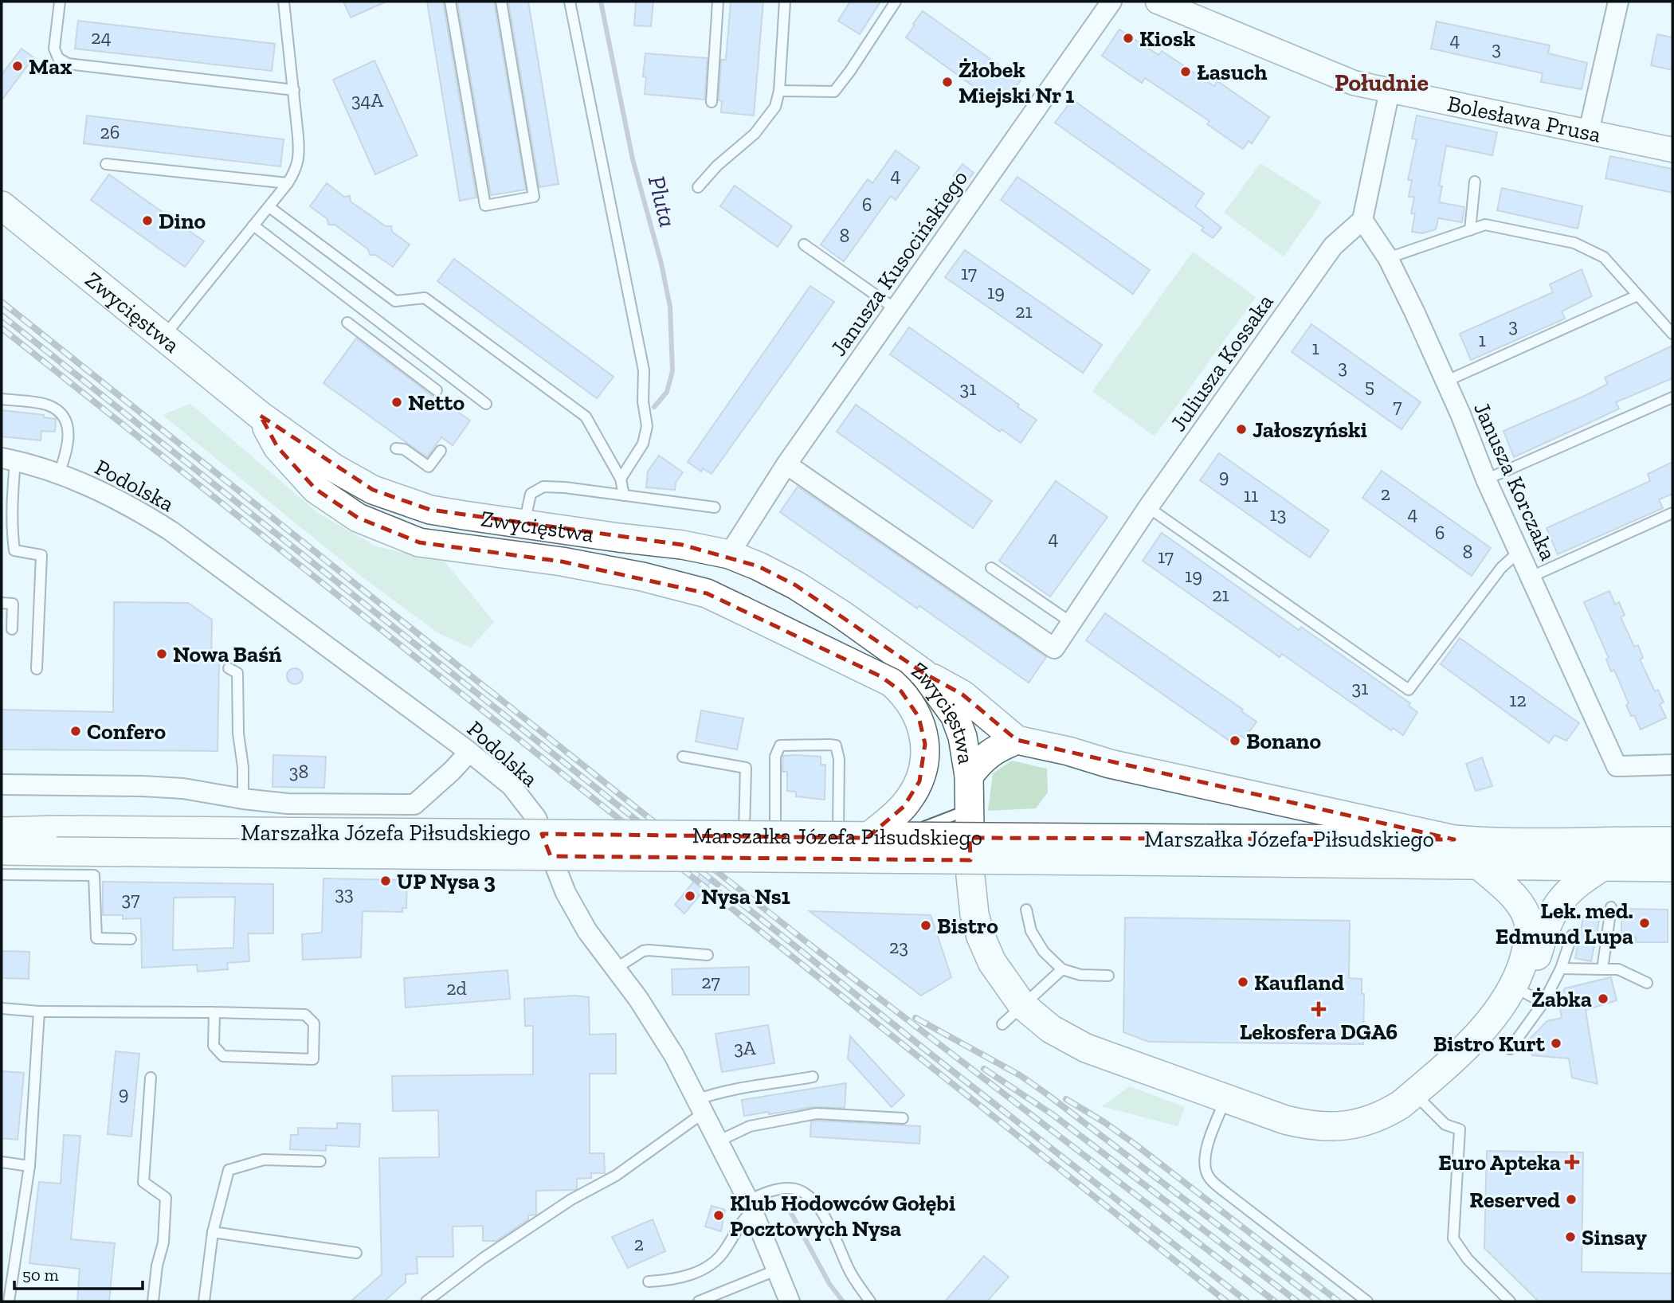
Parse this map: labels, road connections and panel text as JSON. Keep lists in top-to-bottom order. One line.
{"streets":{"main road":["Zwycięstwa","Marszałka Józefa Piłsudskiego"],"street":["Bolesława Prusa","Janusza Kusocińskiego","Juliusza Kossaka","Janusza Korczaka","Podolska"]},"crossings":[["Janusza Kusocińskiego","Zwycięstwa"],["Janusza Kusocińskiego","Juliusza Kossaka"],["Zwycięstwa","Marszałka Józefa Piłsudskiego"],["Juliusza Kossaka","Janusza Korczaka"],["Podolska","Marszałka Józefa Piłsudskiego"]],"districts":["Południe"],"water":["Pluta"],"places":{"other":["Kiosk","Max","Łasuch","Żłobek Miejski Nr 1","Dino","Netto","Jałoszyński","Nowa Baśń","Confero","Bonano","UP Nysa 3","Nysa Ns1","Lek. med. Edmund Lupa","Bistro","Kaufland","Żabka","Bistro Kurt","Reserved","Klub Hodowców Gołębi Pocztowych Nysa","Sinsay"],"health":["Lekosfera DGA6","Euro Apteka"]},"house_numbers":["24","4","3","34A","26","4","6","8","17","19","21","3","1","1","3","5","31","7","9","2","11","4","13","6","4","8","17","19","21","31","12","38","33","37","23","27","2d","3A","9","2"],"scale_bar":"50 m"}
